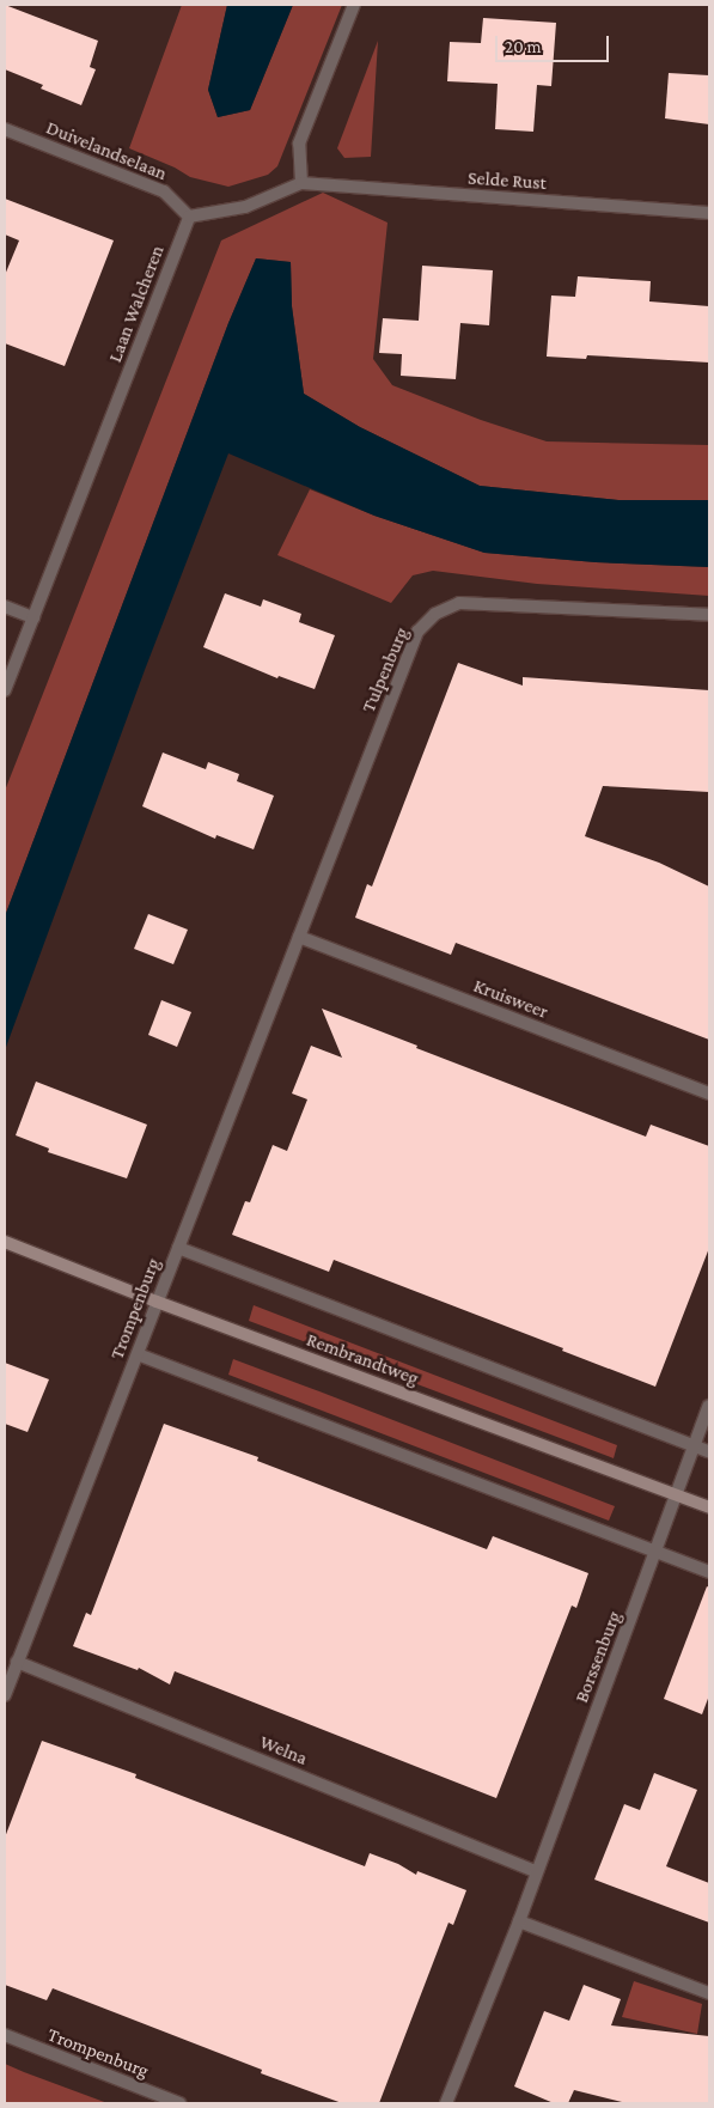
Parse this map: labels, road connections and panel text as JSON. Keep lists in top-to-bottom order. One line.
{"streets":{"street":["Duivelandselaan","Selde Rust","Laan Walcheren","Tulpenburg","Kruisweer","Trompenburg","Rembrandtweg","Borssenburg","Welna"]},"crossings":[["Duivelandselaan","Laan Walcheren"],["Tulpenburg","Kruisweer"],["Tulpenburg","Trompenburg"],["Kruisweer","Trompenburg"],["Trompenburg","Rembrandtweg"],["Trompenburg","Welna"],["Rembrandtweg","Borssenburg"],["Borssenburg","Welna"]],"scale_bar":"20 m"}
